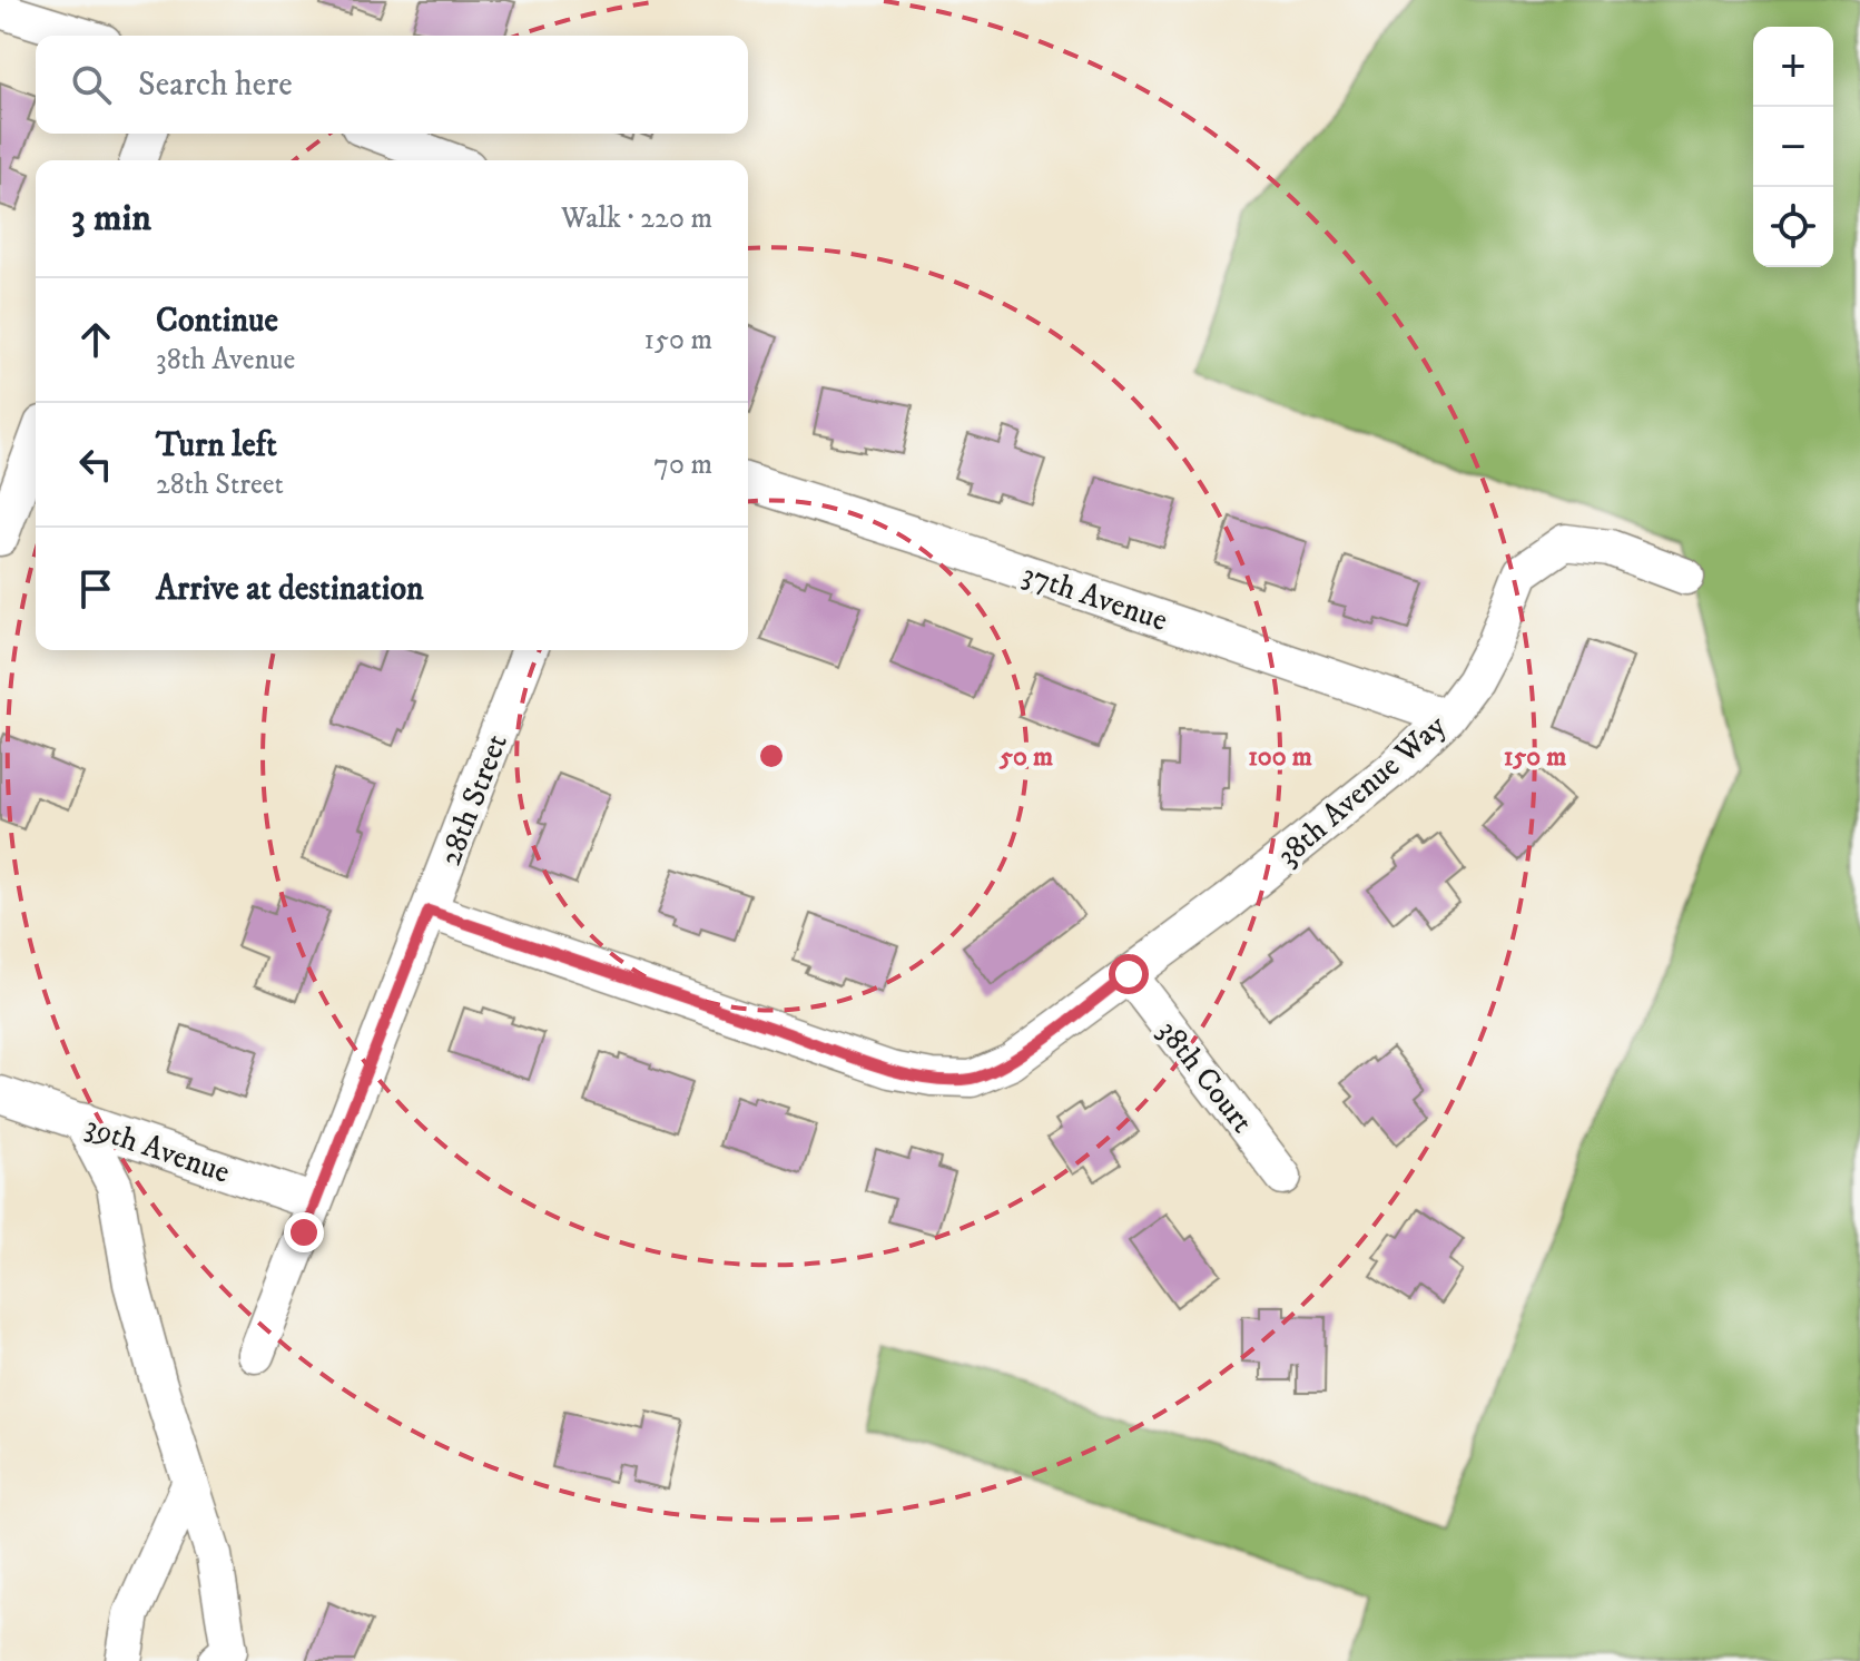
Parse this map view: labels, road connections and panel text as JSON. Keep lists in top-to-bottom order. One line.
{"streets":{"street":["37th Avenue","38th Avenue Way","28th Street","38th Court","39th Avenue"]},"crossings":[["37th Avenue","38th Avenue Way"],["38th Avenue Way","28th Street"],["38th Avenue Way","38th Court"],["28th Street","39th Avenue"]],"page":{"map_buttons":["+","−"],"search":"Search here","heading":["3 min","Walk · 220 m"],"list":[["Continue","38th Avenue","150 m"],["Turn left","28th Street","70 m"],"Arrive at destination"]},"rings":["50 m","100 m","150 m"]}
